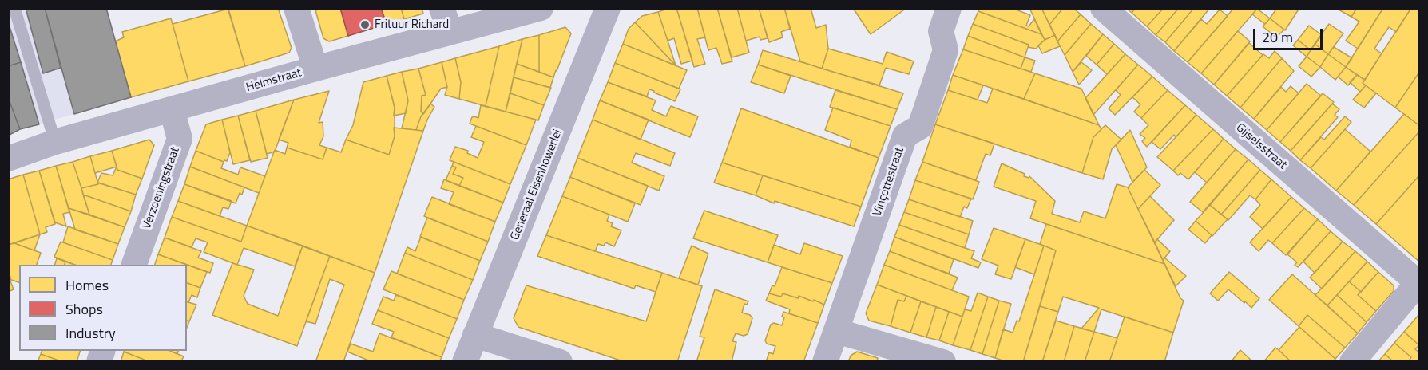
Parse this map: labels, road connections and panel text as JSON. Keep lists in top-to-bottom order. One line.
{"streets":{"street":["Helmstraat","Gijselsstraat","Vinçottestraat","Generaal Eisenhowerlei","Verzoeningstraat"]},"crossings":[["Helmstraat","Verzoeningstraat"]],"places":["Frituur Richard"],"legend":["Homes","Shops","Industry"],"scale_bar":"20 m"}
